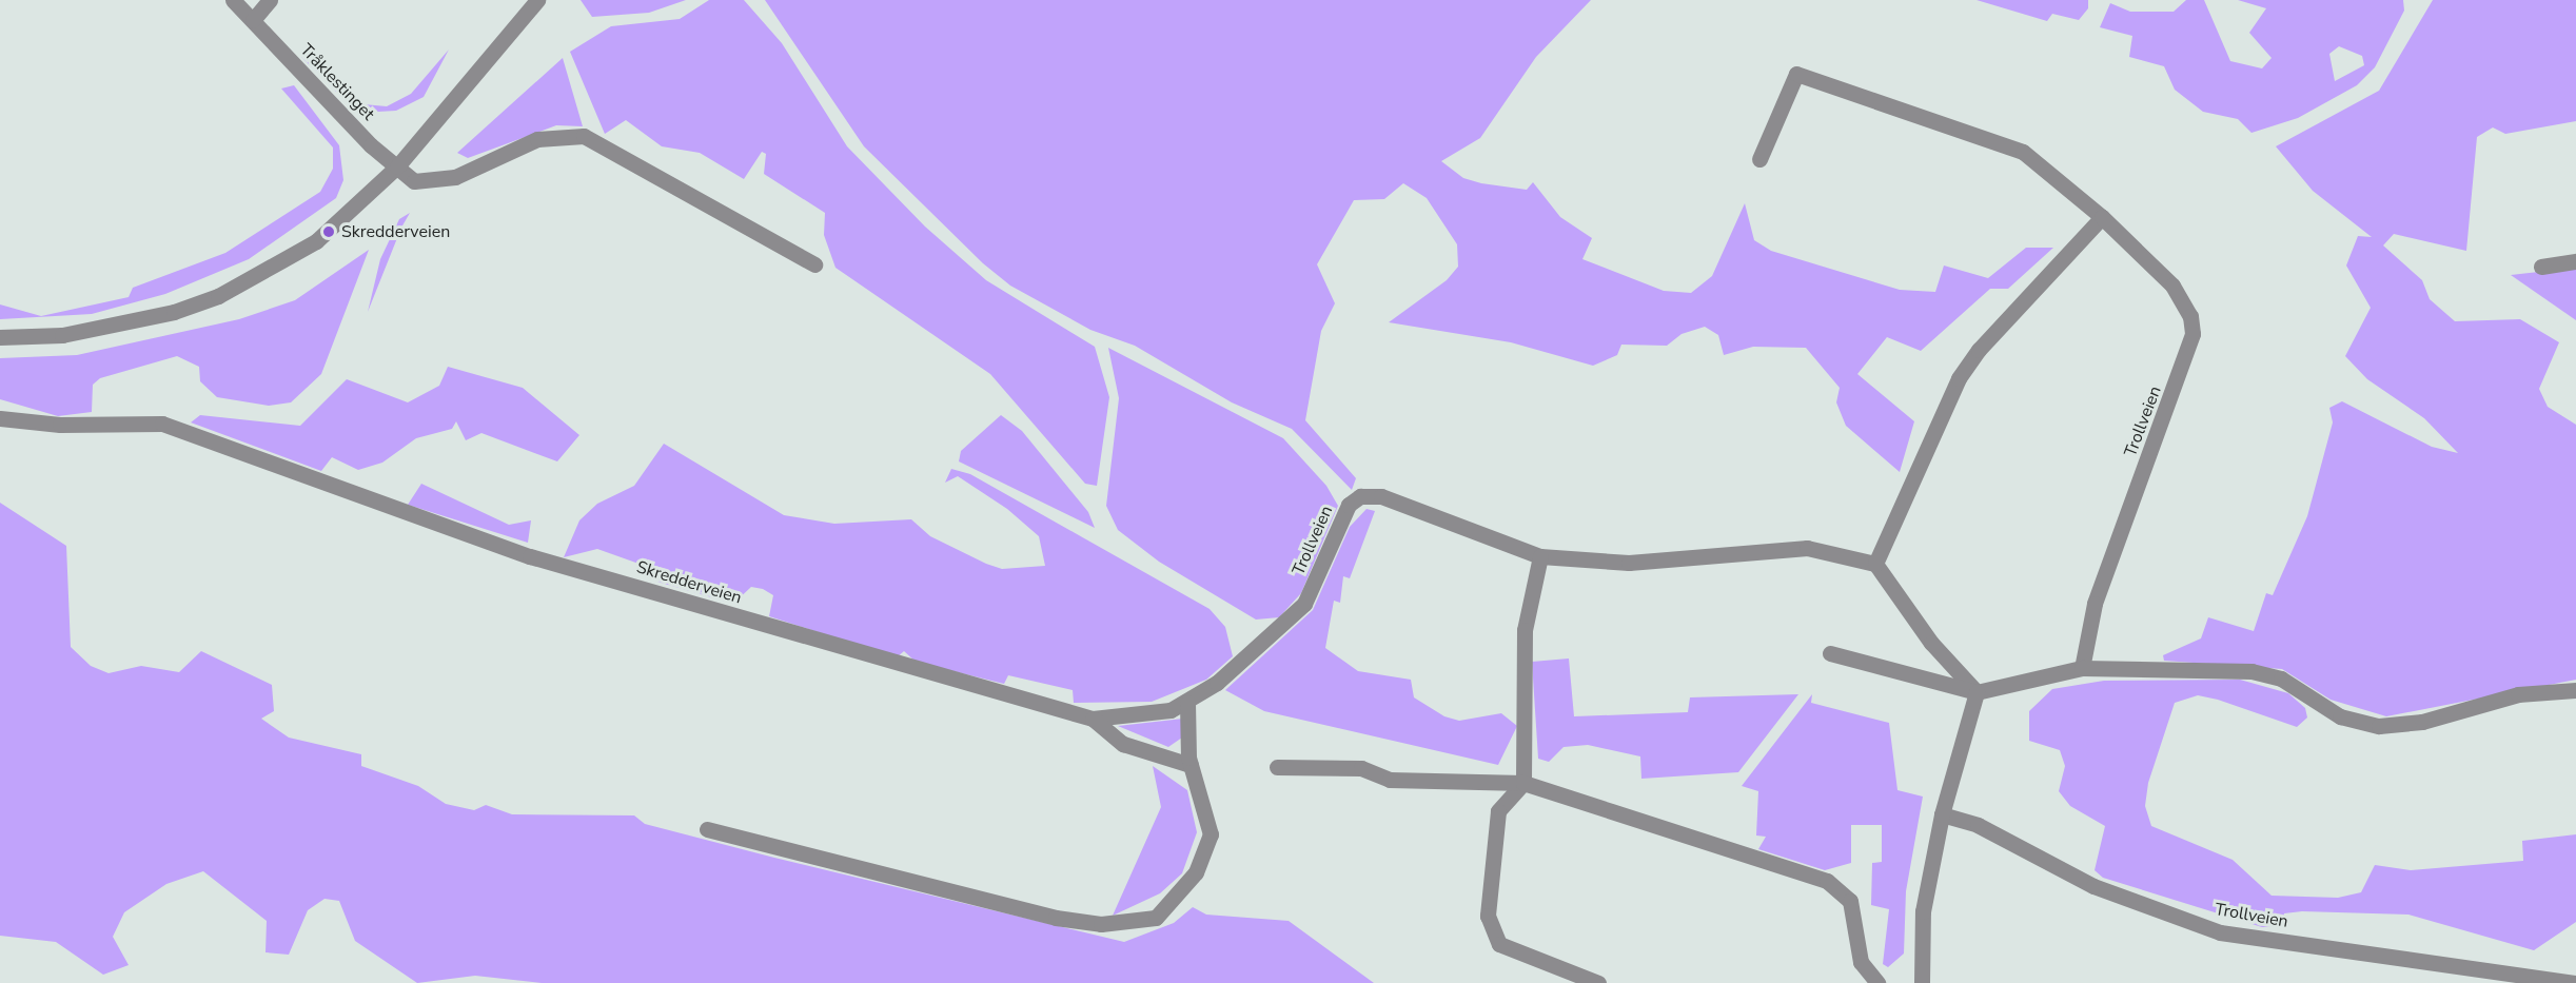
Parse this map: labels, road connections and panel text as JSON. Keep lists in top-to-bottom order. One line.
{"streets":{"street":["Tråklestinget","Trollveien","Skredderveien"]},"crossings":[["Trollveien","Skredderveien"]],"places":["Skredderveien"]}
